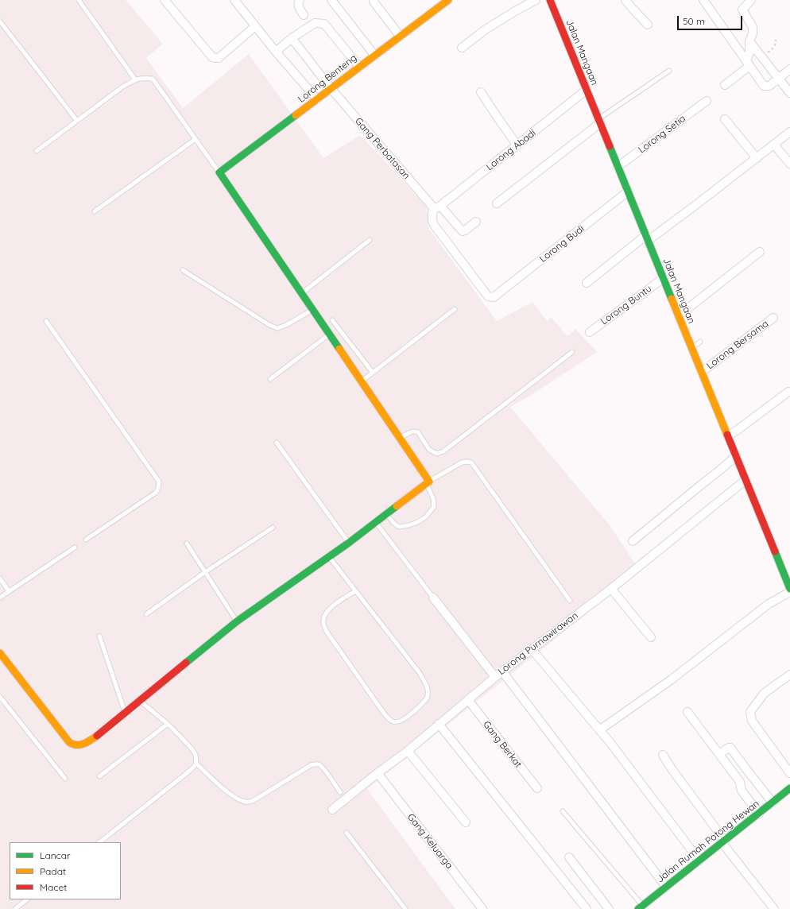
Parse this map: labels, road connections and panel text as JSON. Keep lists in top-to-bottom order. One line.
{"streets":{"street":["Jalan Mangaan","Lorong Benteng","Lorong Setia","Gang Perbatasan","Lorong Abadi","Lorong Budi","Lorong Buntu","Lorong Bersama","Lorong Purnawirawan","Gang Berkat","Gang Keluarga","Jalan Rumah Potong Hewan"]},"crossings":[["Jalan Mangaan","Lorong Setia"],["Jalan Mangaan","Lorong Abadi"],["Jalan Mangaan","Lorong Budi"],["Jalan Mangaan","Lorong Buntu"],["Jalan Mangaan","Lorong Bersama"],["Jalan Mangaan","Lorong Purnawirawan"],["Lorong Benteng","Gang Perbatasan"],["Gang Perbatasan","Lorong Abadi"],["Gang Perbatasan","Lorong Budi"],["Lorong Abadi","Lorong Budi"],["Lorong Purnawirawan","Gang Berkat"],["Lorong Purnawirawan","Gang Keluarga"]],"legend":["Lancar","Padat","Macet"],"scale_bar":"50 m"}
